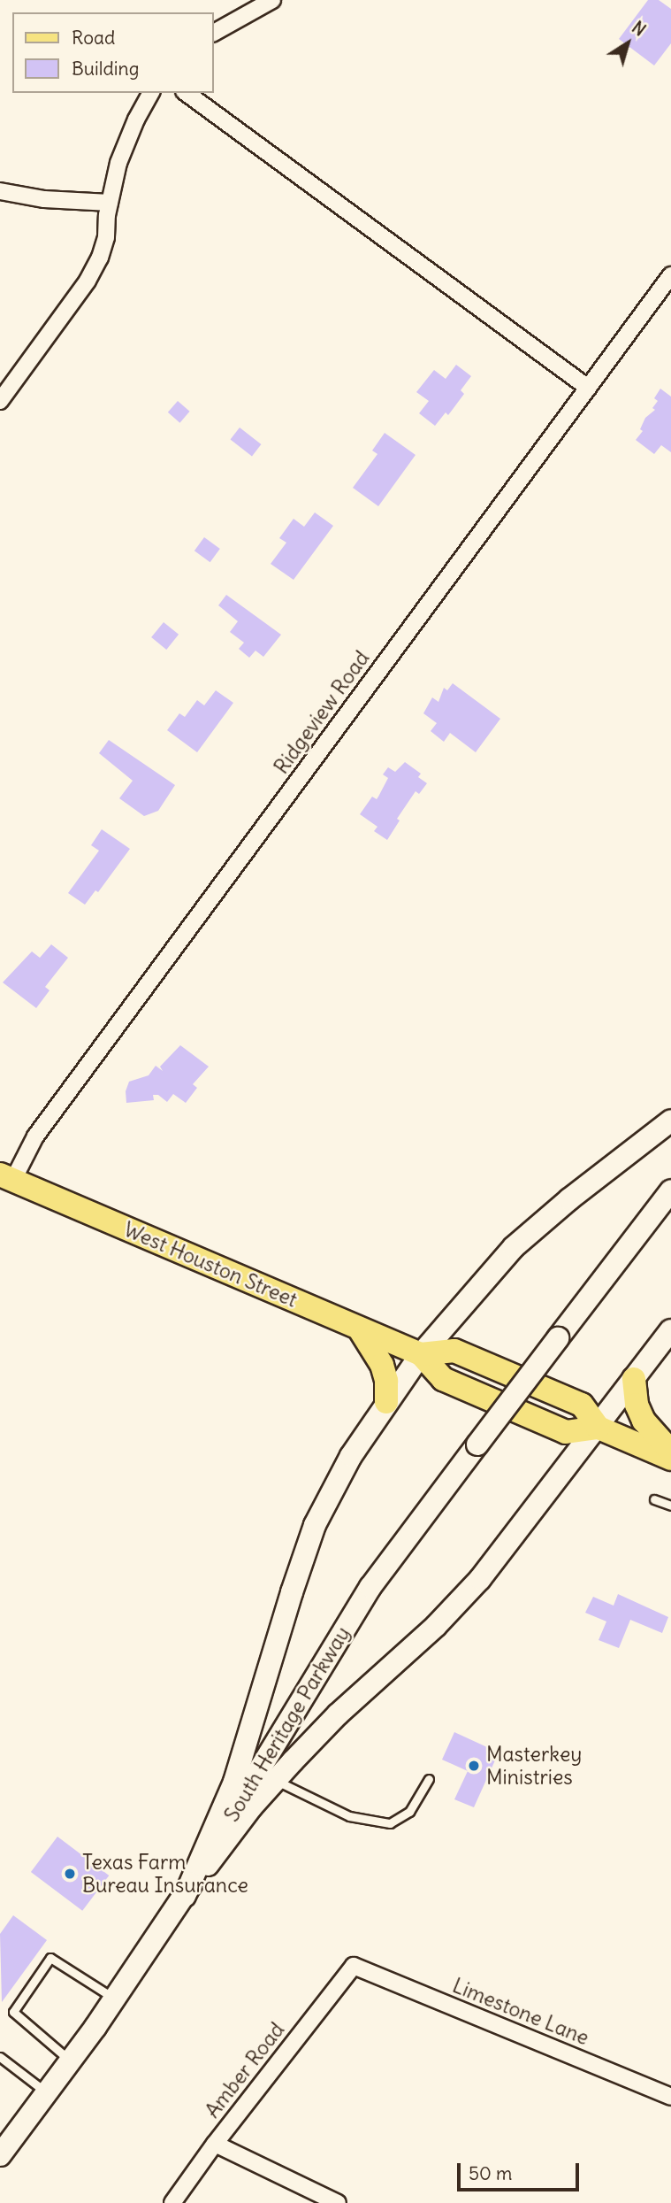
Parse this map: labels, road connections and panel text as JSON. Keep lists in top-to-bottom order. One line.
{"streets":{"main road":["West Houston Street","South Heritage Parkway"],"street":["Ridgeview Road","Limestone Lane","Amber Road"]},"crossings":[["Ridgeview Road","West Houston Street"],["Limestone Lane","Amber Road"]],"places":["Masterkey Ministries","Texas Farm Bureau Insurance"],"legend":["Road","Building"],"scale_bar":"50 m","north":"top right"}
